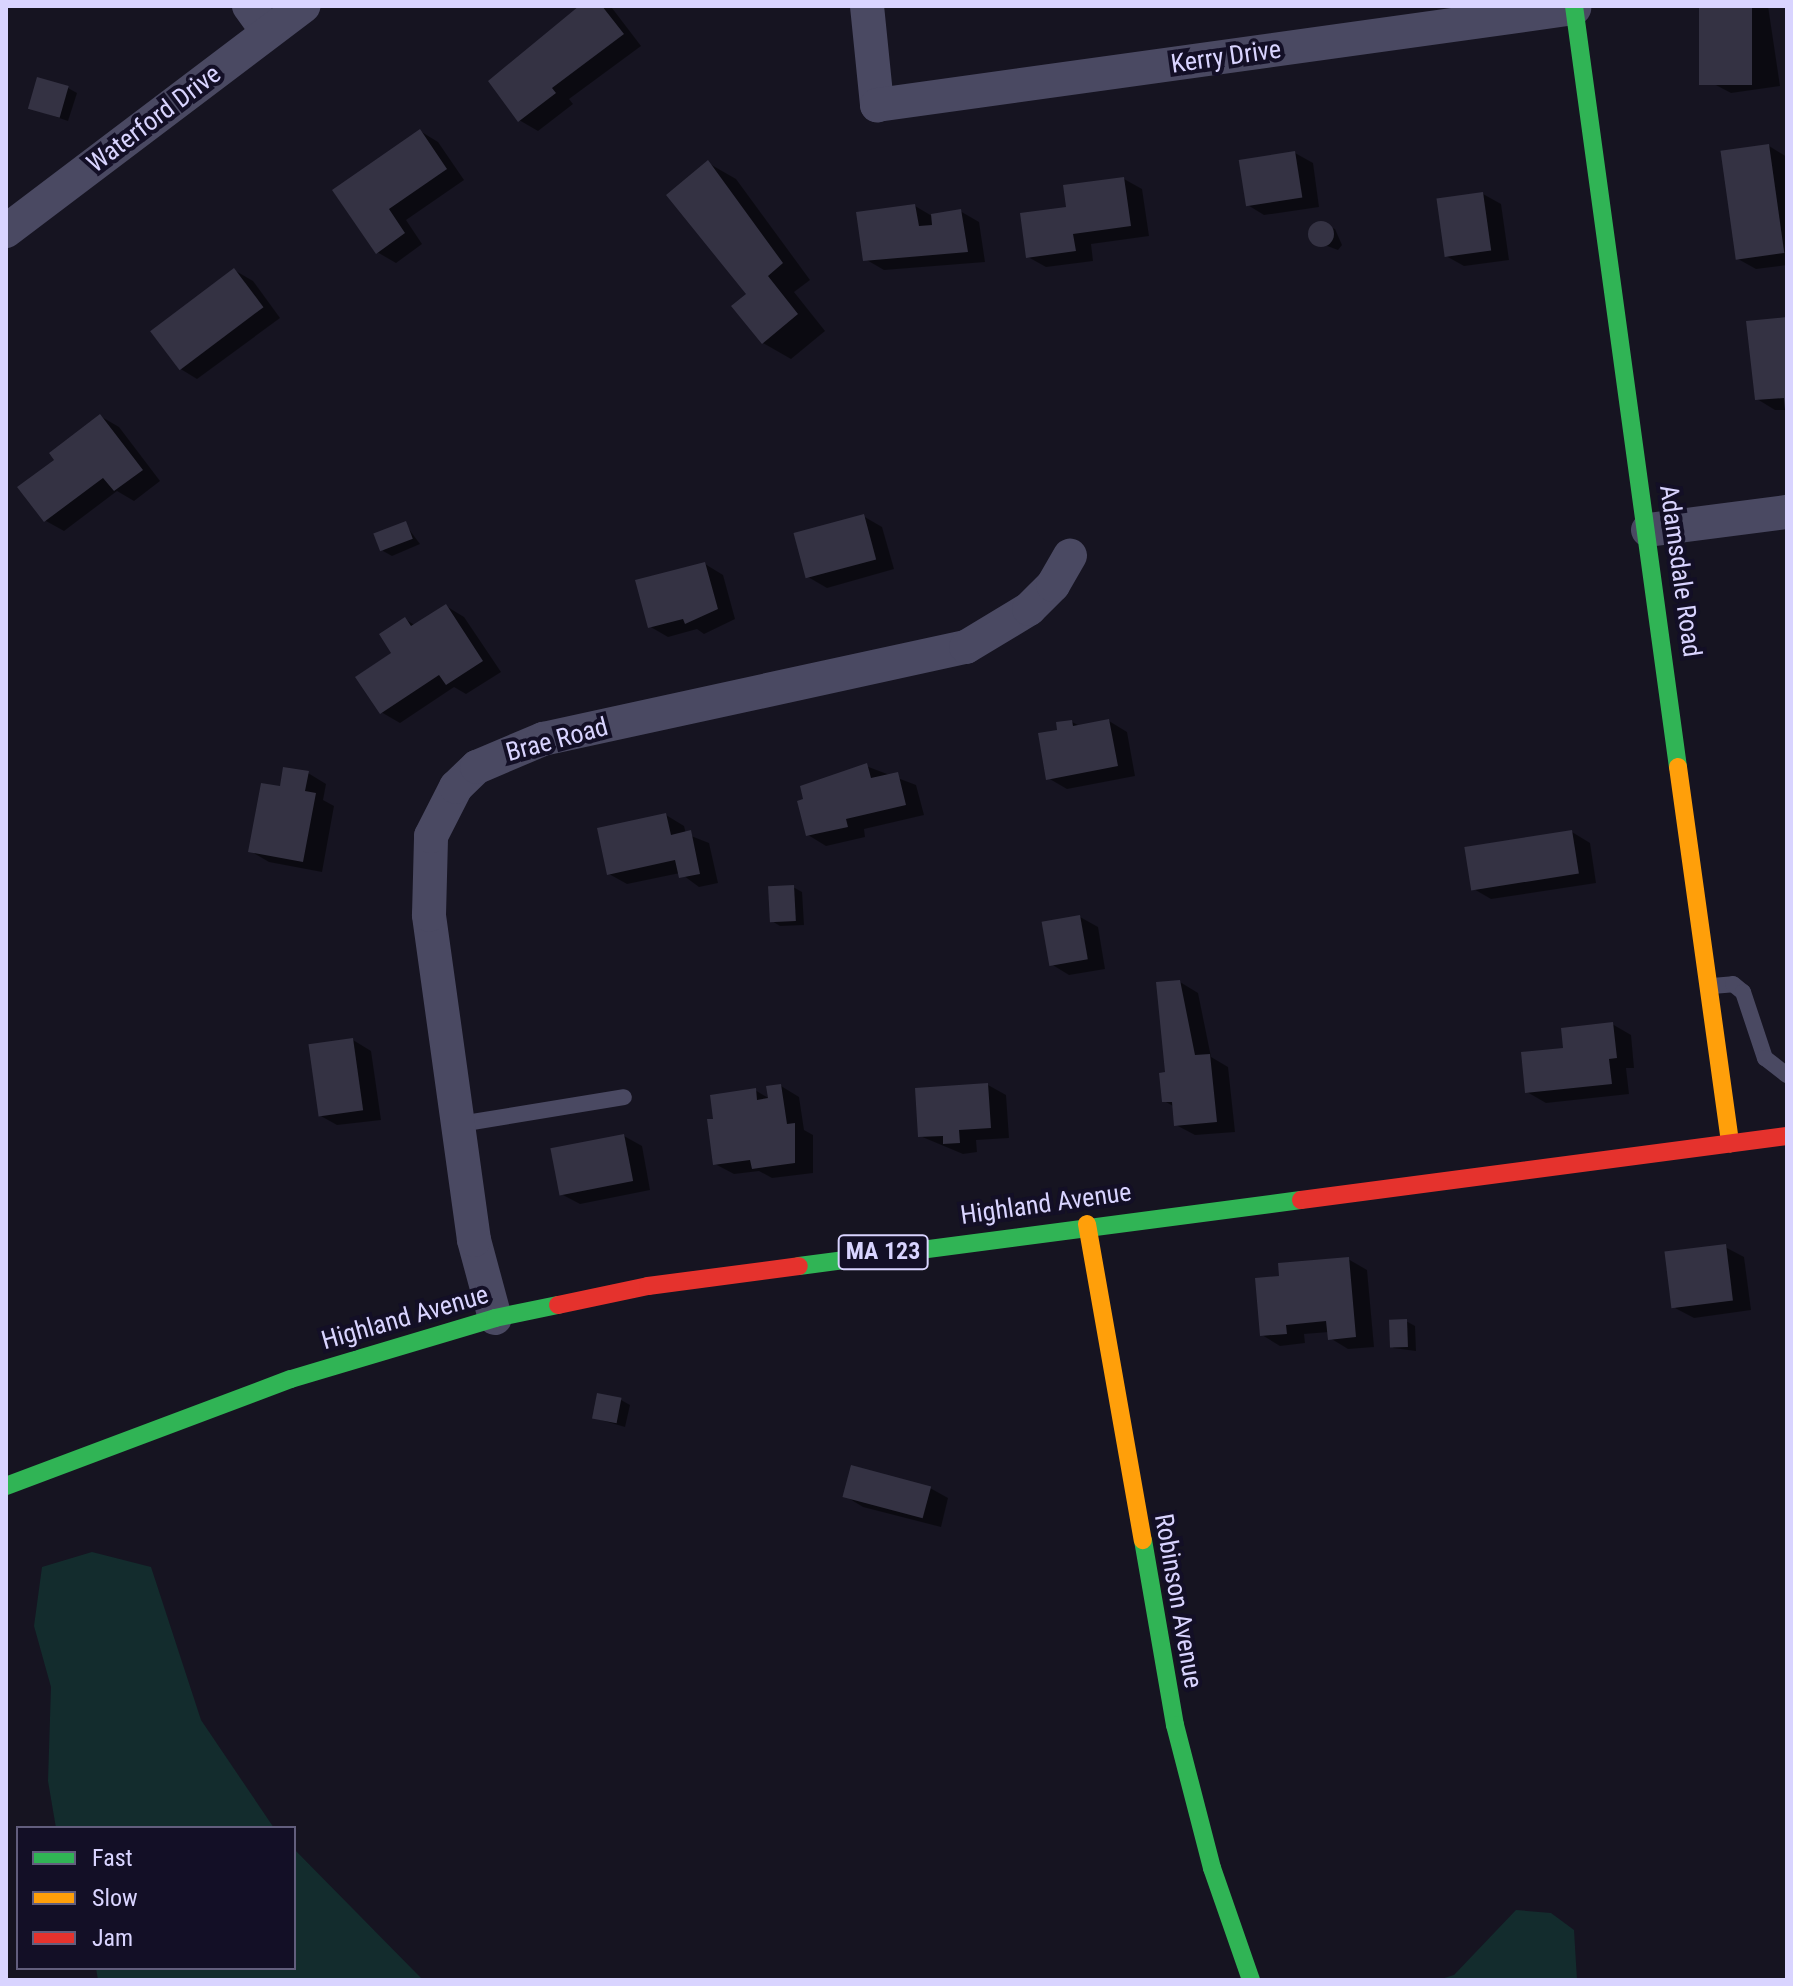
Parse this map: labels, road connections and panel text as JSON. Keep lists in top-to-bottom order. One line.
{"streets":{"street":["Kerry Drive","Waterford Drive","Adamsdale Road","Brae Road","Highland Avenue","MA 123","Robinson Avenue"]},"crossings":[["Kerry Drive","Adamsdale Road"],["Adamsdale Road","Highland Avenue"],["Brae Road","Highland Avenue"],["Highland Avenue","Robinson Avenue"]],"legend":["Fast","Slow","Jam"]}
